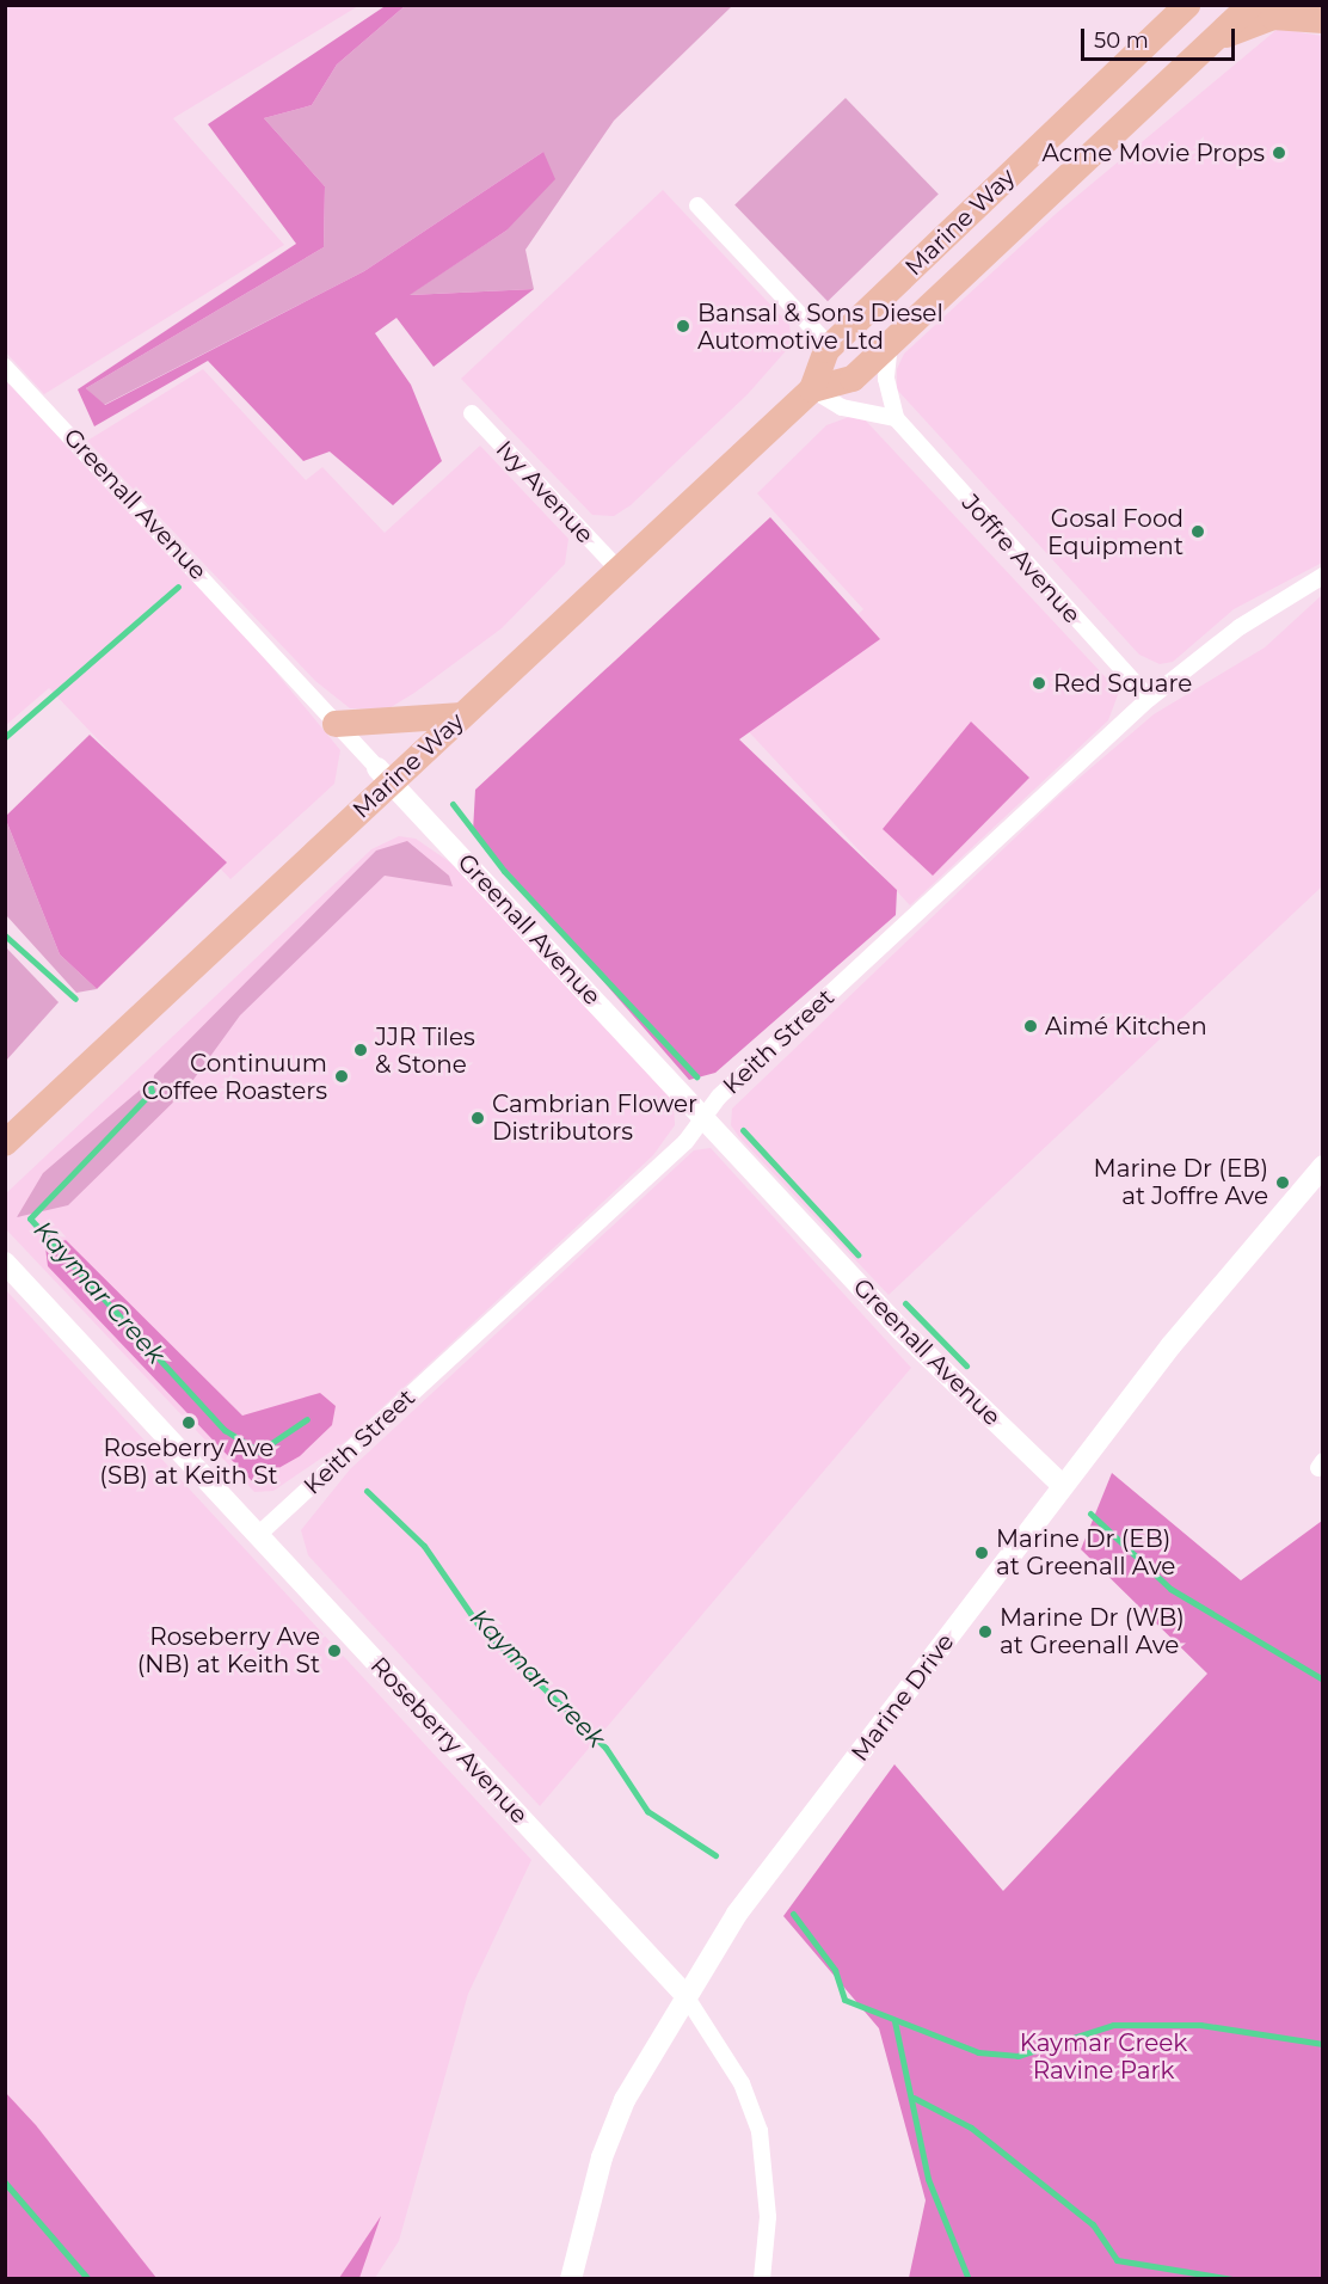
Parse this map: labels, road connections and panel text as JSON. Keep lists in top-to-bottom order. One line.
{"streets":{"main road":["Marine Way"],"street":["Ivy Avenue","Greenall Avenue","Joffre Avenue","Keith Street","Marine Drive","Roseberry Avenue"]},"crossings":[["Marine Way","Ivy Avenue"],["Marine Way","Greenall Avenue"],["Marine Way","Joffre Avenue"],["Greenall Avenue","Keith Street"],["Greenall Avenue","Marine Drive"],["Joffre Avenue","Keith Street"],["Keith Street","Roseberry Avenue"],["Marine Drive","Roseberry Avenue"]],"water":["Kaymar Creek"],"parks":["Kaymar Creek Ravine Park"],"places":["Acme Movie Props","Bansal & Sons Diesel Automotive Ltd","Gosal Food Equipment","Red Square","Aimé Kitchen","JJR Tiles & Stone","Continuum Coffee Roasters","Cambrian Flower Distributors","Marine Dr (EB) at Joffre Ave","Roseberry Ave (SB) at Keith St","Marine Dr (EB) at Greenall Ave","Marine Dr (WB) at Greenall Ave","Roseberry Ave (NB) at Keith St"],"scale_bar":"50 m"}
